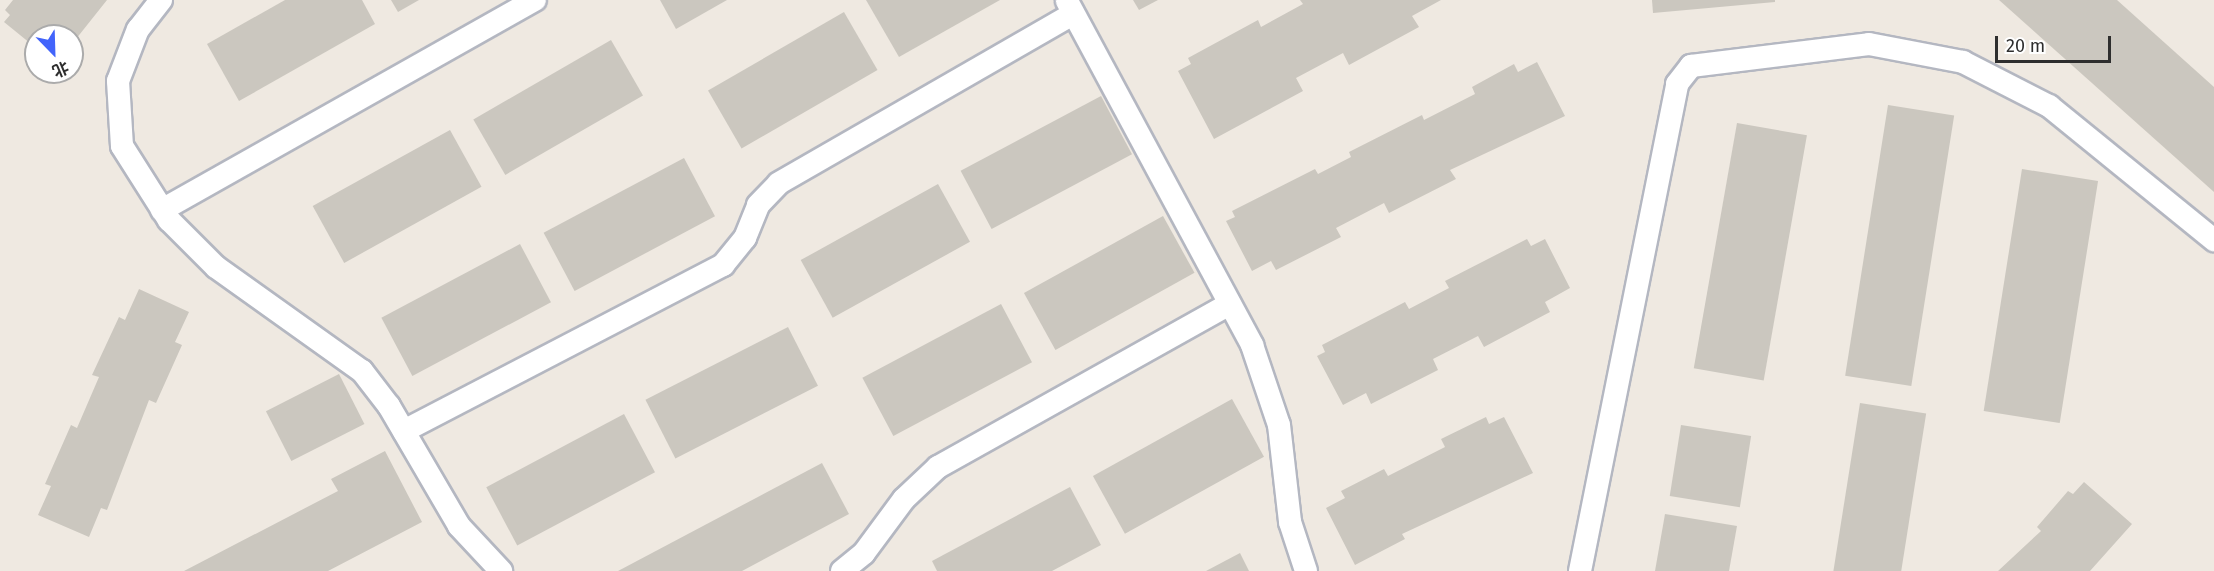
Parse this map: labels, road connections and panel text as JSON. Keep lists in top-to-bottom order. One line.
{"scale_bar":"20 m","north":"bottom right"}
